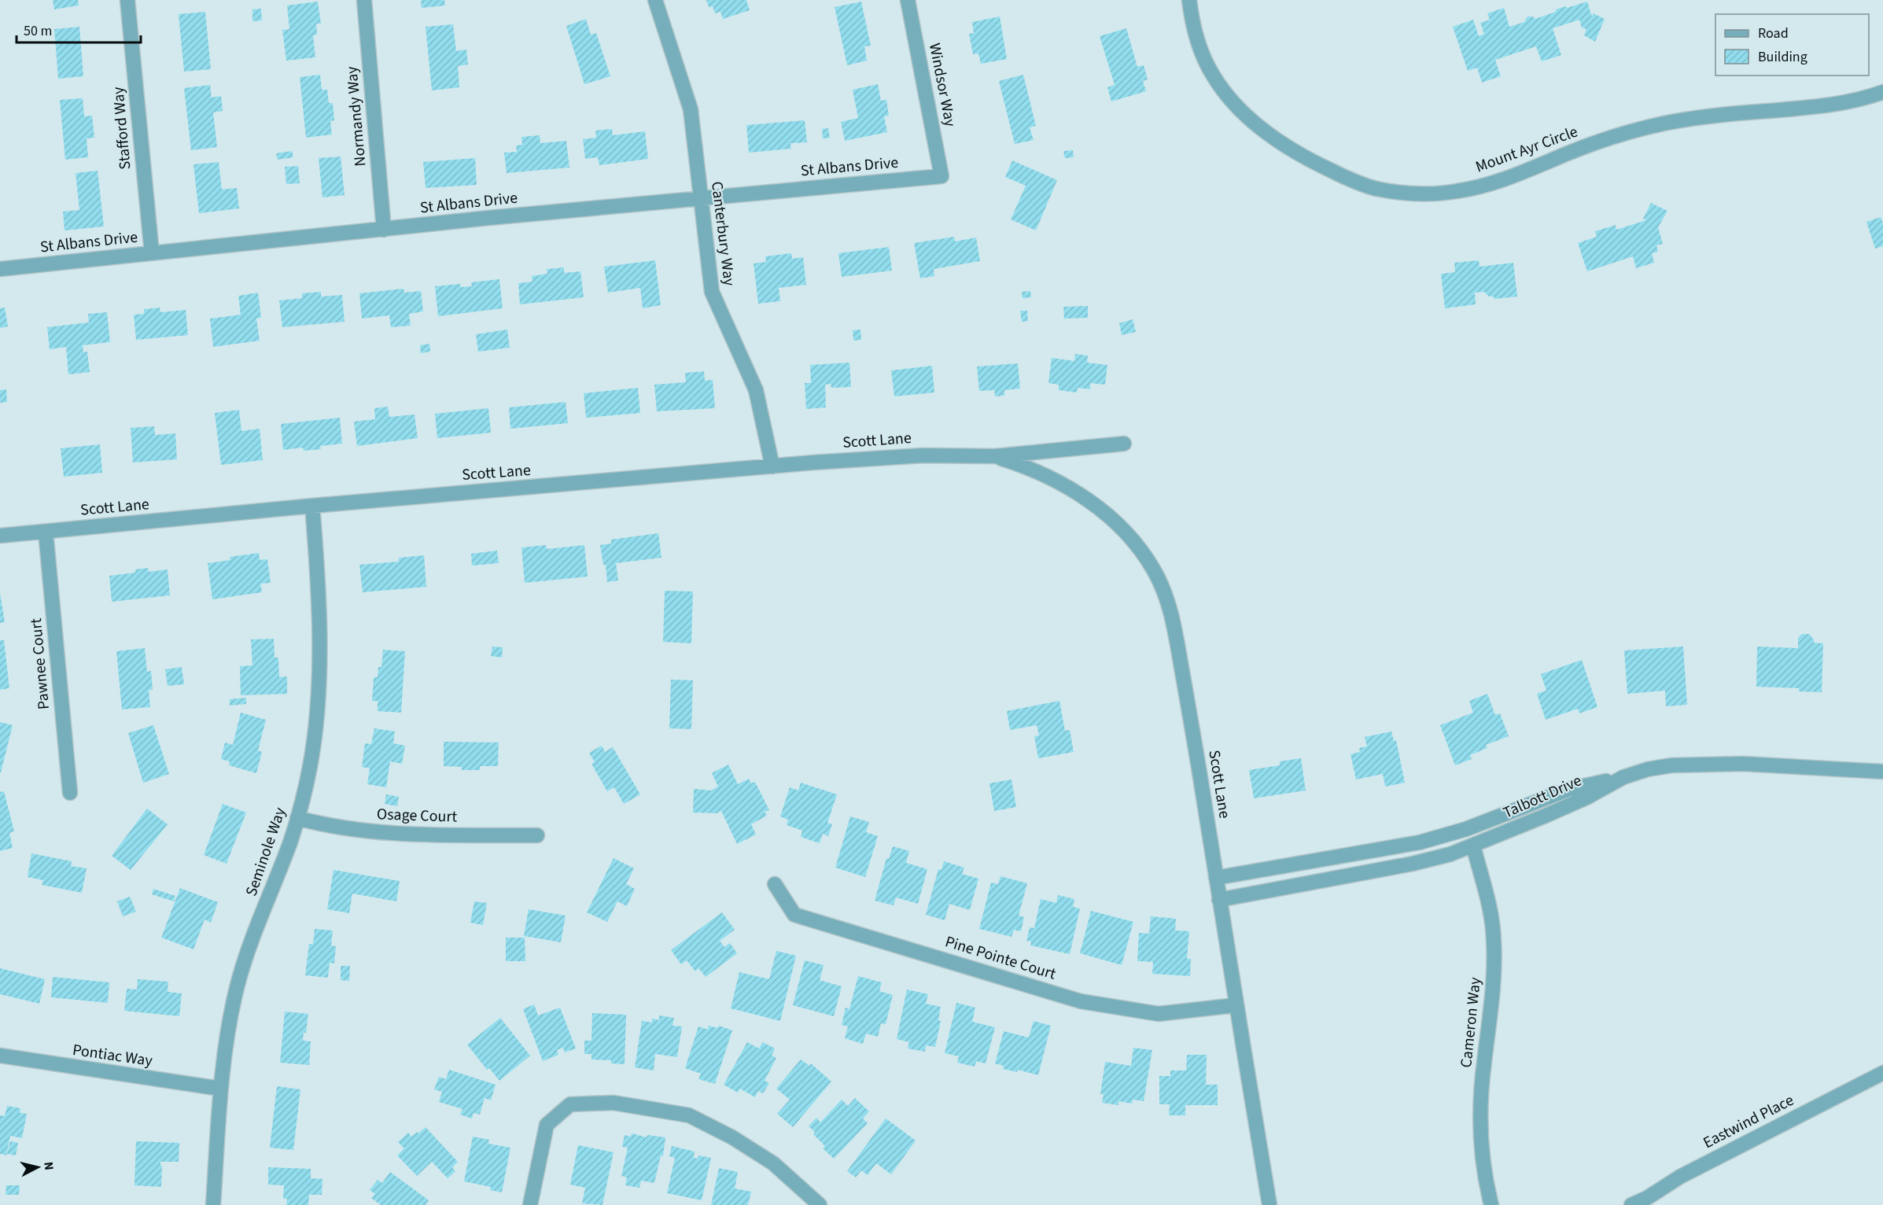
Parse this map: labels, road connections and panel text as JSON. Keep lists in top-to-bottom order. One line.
{"streets":{"street":["Windsor Way","Normandy Way","Stafford Way","Mount Ayr Circle","St Albans Drive","Canterbury Way","Scott Lane","Pawnee Court","Talbott Drive","Osage Court","Seminole Way","Pine Pointe Court","Cameron Way","Pontiac Way","Eastwind Place"]},"crossings":[["Windsor Way","St Albans Drive"],["Normandy Way","St Albans Drive"],["Stafford Way","St Albans Drive"],["St Albans Drive","Canterbury Way"],["Canterbury Way","Scott Lane"],["Scott Lane","Pawnee Court"],["Scott Lane","Talbott Drive"],["Scott Lane","Seminole Way"],["Scott Lane","Pine Pointe Court"],["Talbott Drive","Cameron Way"],["Osage Court","Seminole Way"],["Seminole Way","Pontiac Way"]],"legend":["Road","Building"],"scale_bar":"50 m","north":"right"}
